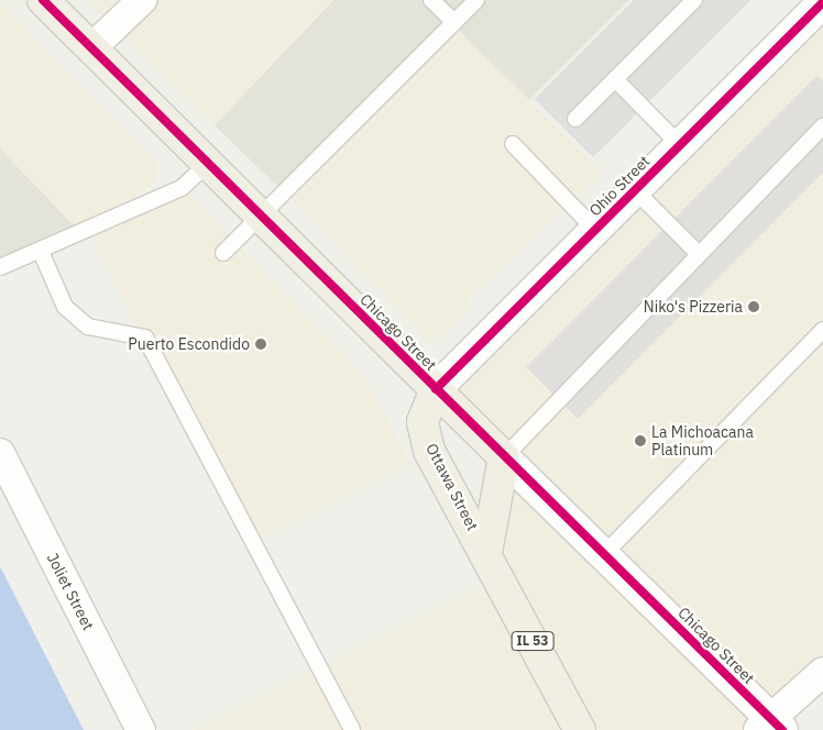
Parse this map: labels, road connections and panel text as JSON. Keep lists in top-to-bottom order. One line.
{"streets":{"main road":["Chicago Street","Ottawa Street","IL 53"],"street":["Ohio Street","Joliet Street"]},"crossings":[["Ohio Street","Chicago Street"],["Ohio Street","Ottawa Street"],["Chicago Street","Ottawa Street"]],"places":["Niko's Pizzeria","Puerto Escondido","La Michoacana Platinum"]}
